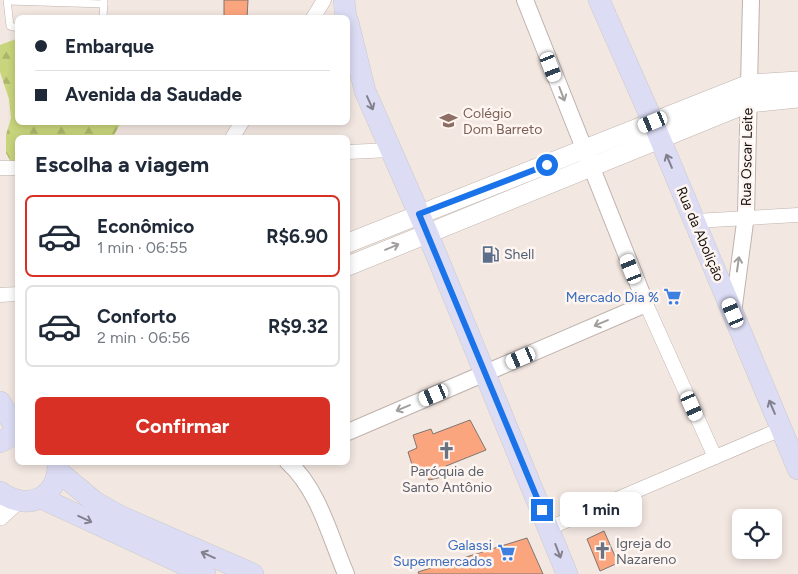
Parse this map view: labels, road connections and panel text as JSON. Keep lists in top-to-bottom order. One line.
{"streets":{"main road":["Rua da Abolição"],"street":["Rua Oscar Leite"]},"crossings":[["Rua Oscar Leite","Rua da Abolição"]],"one_way":["Rua da Abolição"],"places":{"school or university":["Colégio Dom Barreto"],"fuel station":["Shell"],"supermarket":["Mercado Dia %","Galassi Supermercados"],"church":["Paróquia de Santo Antônio","Igreja do Nazareno"]},"page":{"banner":["Embarque","Avenida da Saudade"],"heading":"Escolha a viagem","list":[{"name":"Econômico","note":"1 min · 06:55","value":"R$6.90"},{"name":"Conforto","note":"2 min · 06:56","value":"R$9.32"}],"buttons":"Confirmar","bubble":"1 min"}}
